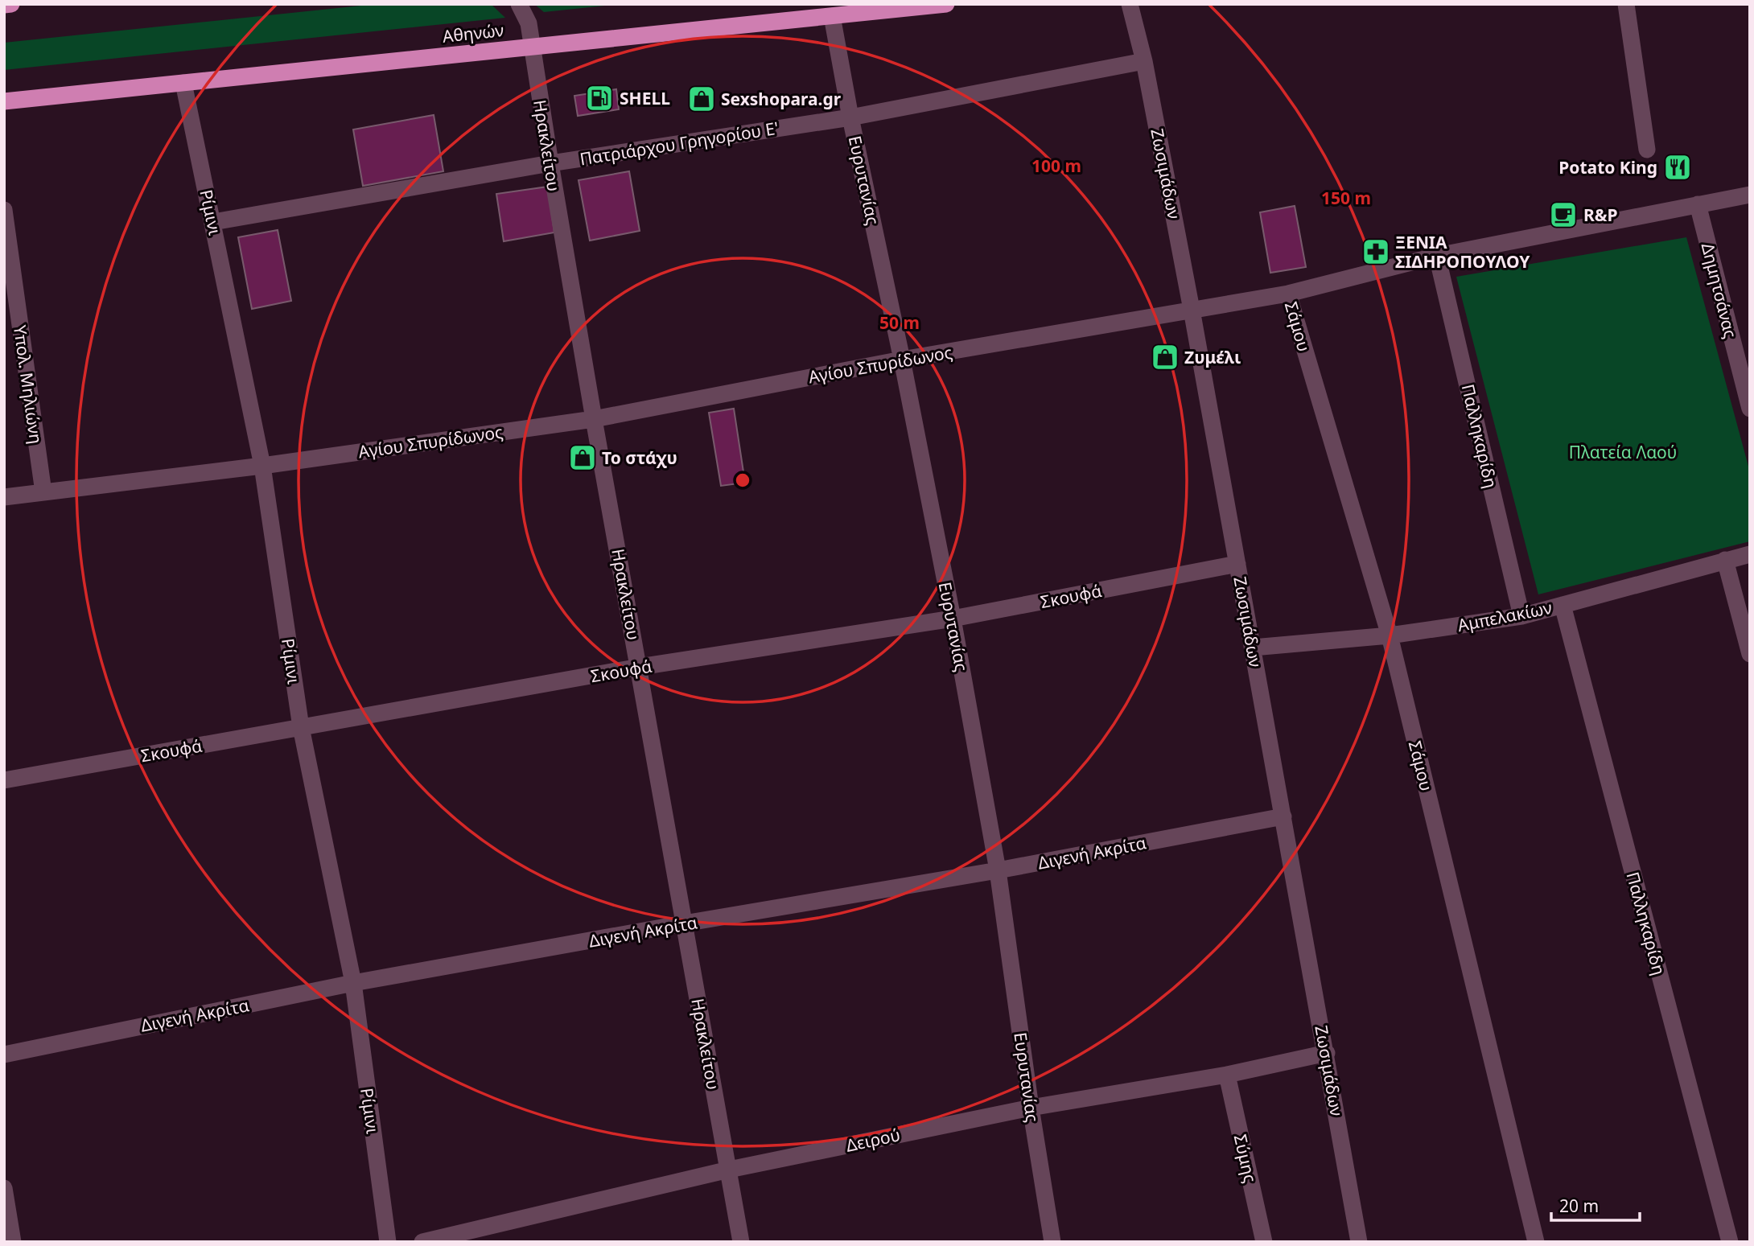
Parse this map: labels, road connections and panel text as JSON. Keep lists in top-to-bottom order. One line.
{"streets":{"highway":["Αθηνών"],"street":["Πατριάρχου Γρηγορίου Ε'","Ηρακλείτου","Ζωσιμάδων","Ευρυτανίας","Ρίμινι","Δημητσάνας","Σάμου","Αγίου Σπυρίδωνος","Υπολ. Μηλιώνη","Παλληκαρίδη","Σκουφά","Αμπελακίων","Διγενή Ακρίτα","Δειρού","Σύμης"]},"crossings":[["Αθηνών","Ηρακλείτου"],["Αθηνών","Ευρυτανίας"],["Αθηνών","Ρίμινι"],["Πατριάρχου Γρηγορίου Ε'","Ηρακλείτου"],["Πατριάρχου Γρηγορίου Ε'","Ζωσιμάδων"],["Πατριάρχου Γρηγορίου Ε'","Ευρυτανίας"],["Πατριάρχου Γρηγορίου Ε'","Ρίμινι"],["Ηρακλείτου","Αγίου Σπυρίδωνος"],["Ηρακλείτου","Σκουφά"],["Ηρακλείτου","Διγενή Ακρίτα"],["Ηρακλείτου","Δειρού"],["Ζωσιμάδων","Αγίου Σπυρίδωνος"],["Ζωσιμάδων","Σκουφά"],["Ζωσιμάδων","Αμπελακίων"],["Ζωσιμάδων","Διγενή Ακρίτα"],["Ζωσιμάδων","Δειρού"],["Ευρυτανίας","Αγίου Σπυρίδωνος"],["Ευρυτανίας","Σκουφά"],["Ευρυτανίας","Διγενή Ακρίτα"],["Ευρυτανίας","Δειρού"],["Ρίμινι","Αγίου Σπυρίδωνος"],["Ρίμινι","Σκουφά"],["Ρίμινι","Διγενή Ακρίτα"],["Δημητσάνας","Αγίου Σπυρίδωνος"],["Σάμου","Αγίου Σπυρίδωνος"],["Σάμου","Αμπελακίων"],["Αγίου Σπυρίδωνος","Υπολ. Μηλιώνη"],["Αγίου Σπυρίδωνος","Παλληκαρίδη"],["Παλληκαρίδη","Αμπελακίων"],["Δειρού","Σύμης"]],"parks":["Πλατεία Λαού"],"places":{"fuel station":["SHELL"],"shop":["Sexshopara.gr","Ζυμέλι","Το στάχυ"],"restaurant":["Potato King"],"cafe":["R&P"],"pharmacy":["ΞΕΝΙΑ ΣΙΔΗΡΟΠΟΥΛΟΥ"]},"scale_bar":"20 m","rings":["100 m","150 m","50 m"]}
